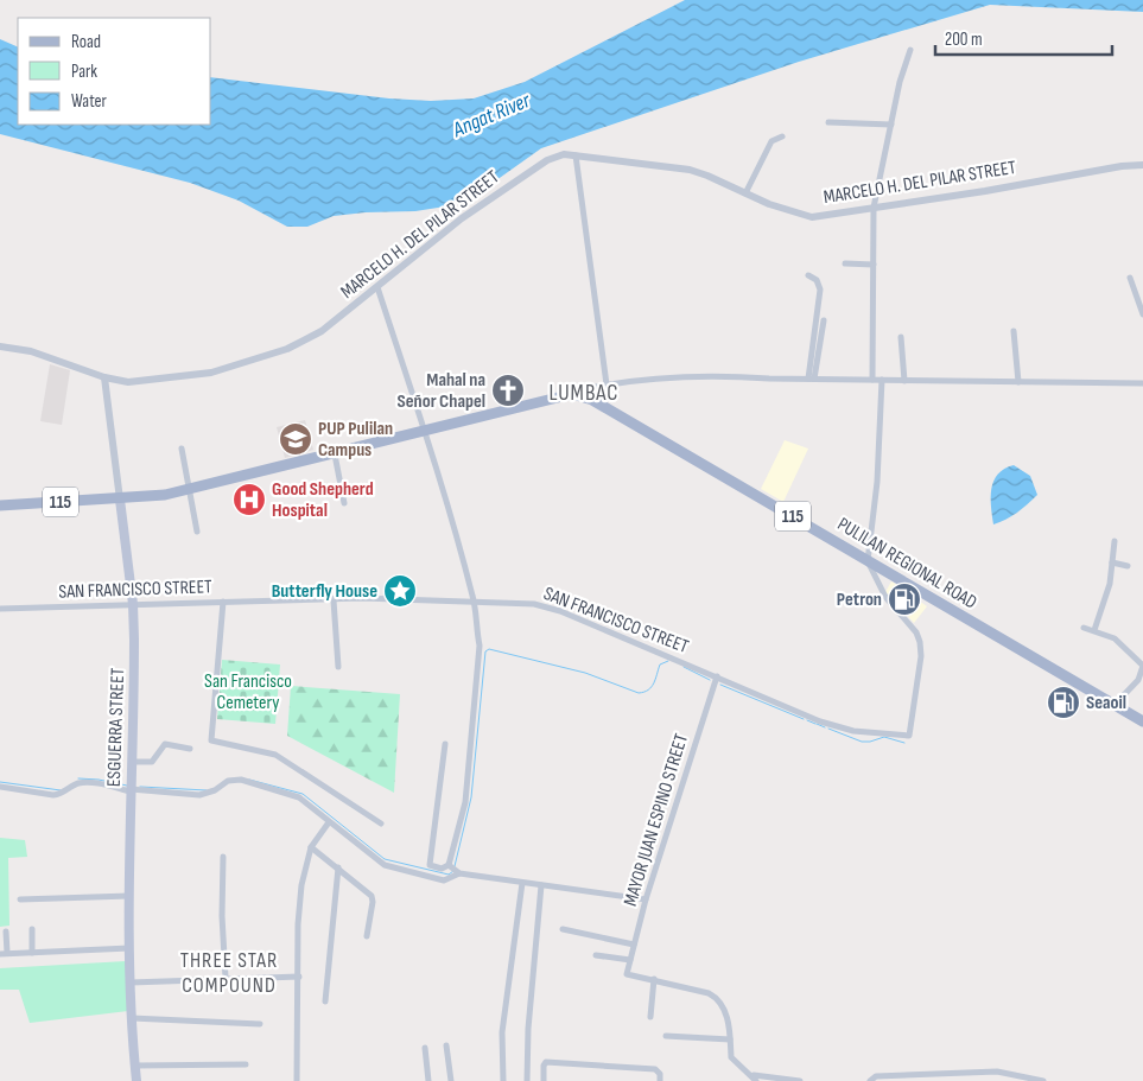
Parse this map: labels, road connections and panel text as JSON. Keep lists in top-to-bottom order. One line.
{"streets":{"main road":["115","PULILAN REGIONAL ROAD","ESGUERRA STREET"],"street":["MARCELO H. DEL PILAR STREET","SAN FRANCISCO STREET","MAYOR JUAN ESPINO STREET"]},"crossings":[["MARCELO H. DEL PILAR STREET","ESGUERRA STREET"],["115","PULILAN REGIONAL ROAD"],["115","ESGUERRA STREET"],["PULILAN REGIONAL ROAD","SAN FRANCISCO STREET"],["SAN FRANCISCO STREET","ESGUERRA STREET"],["SAN FRANCISCO STREET","MAYOR JUAN ESPINO STREET"]],"districts":["LUMBAC","THREE STAR COMPOUND"],"water":["Angat River"],"parks":["San Francisco Cemetery"],"places":{"church":["Mahal na Señor Chapel"],"school or university":["PUP Pulilan Campus"],"hospital":["Good Shepherd Hospital"],"place":["Butterfly House"],"fuel station":["Petron","Seaoil"]},"legend":["Road","Park","Water"],"scale_bar":"200 m"}
